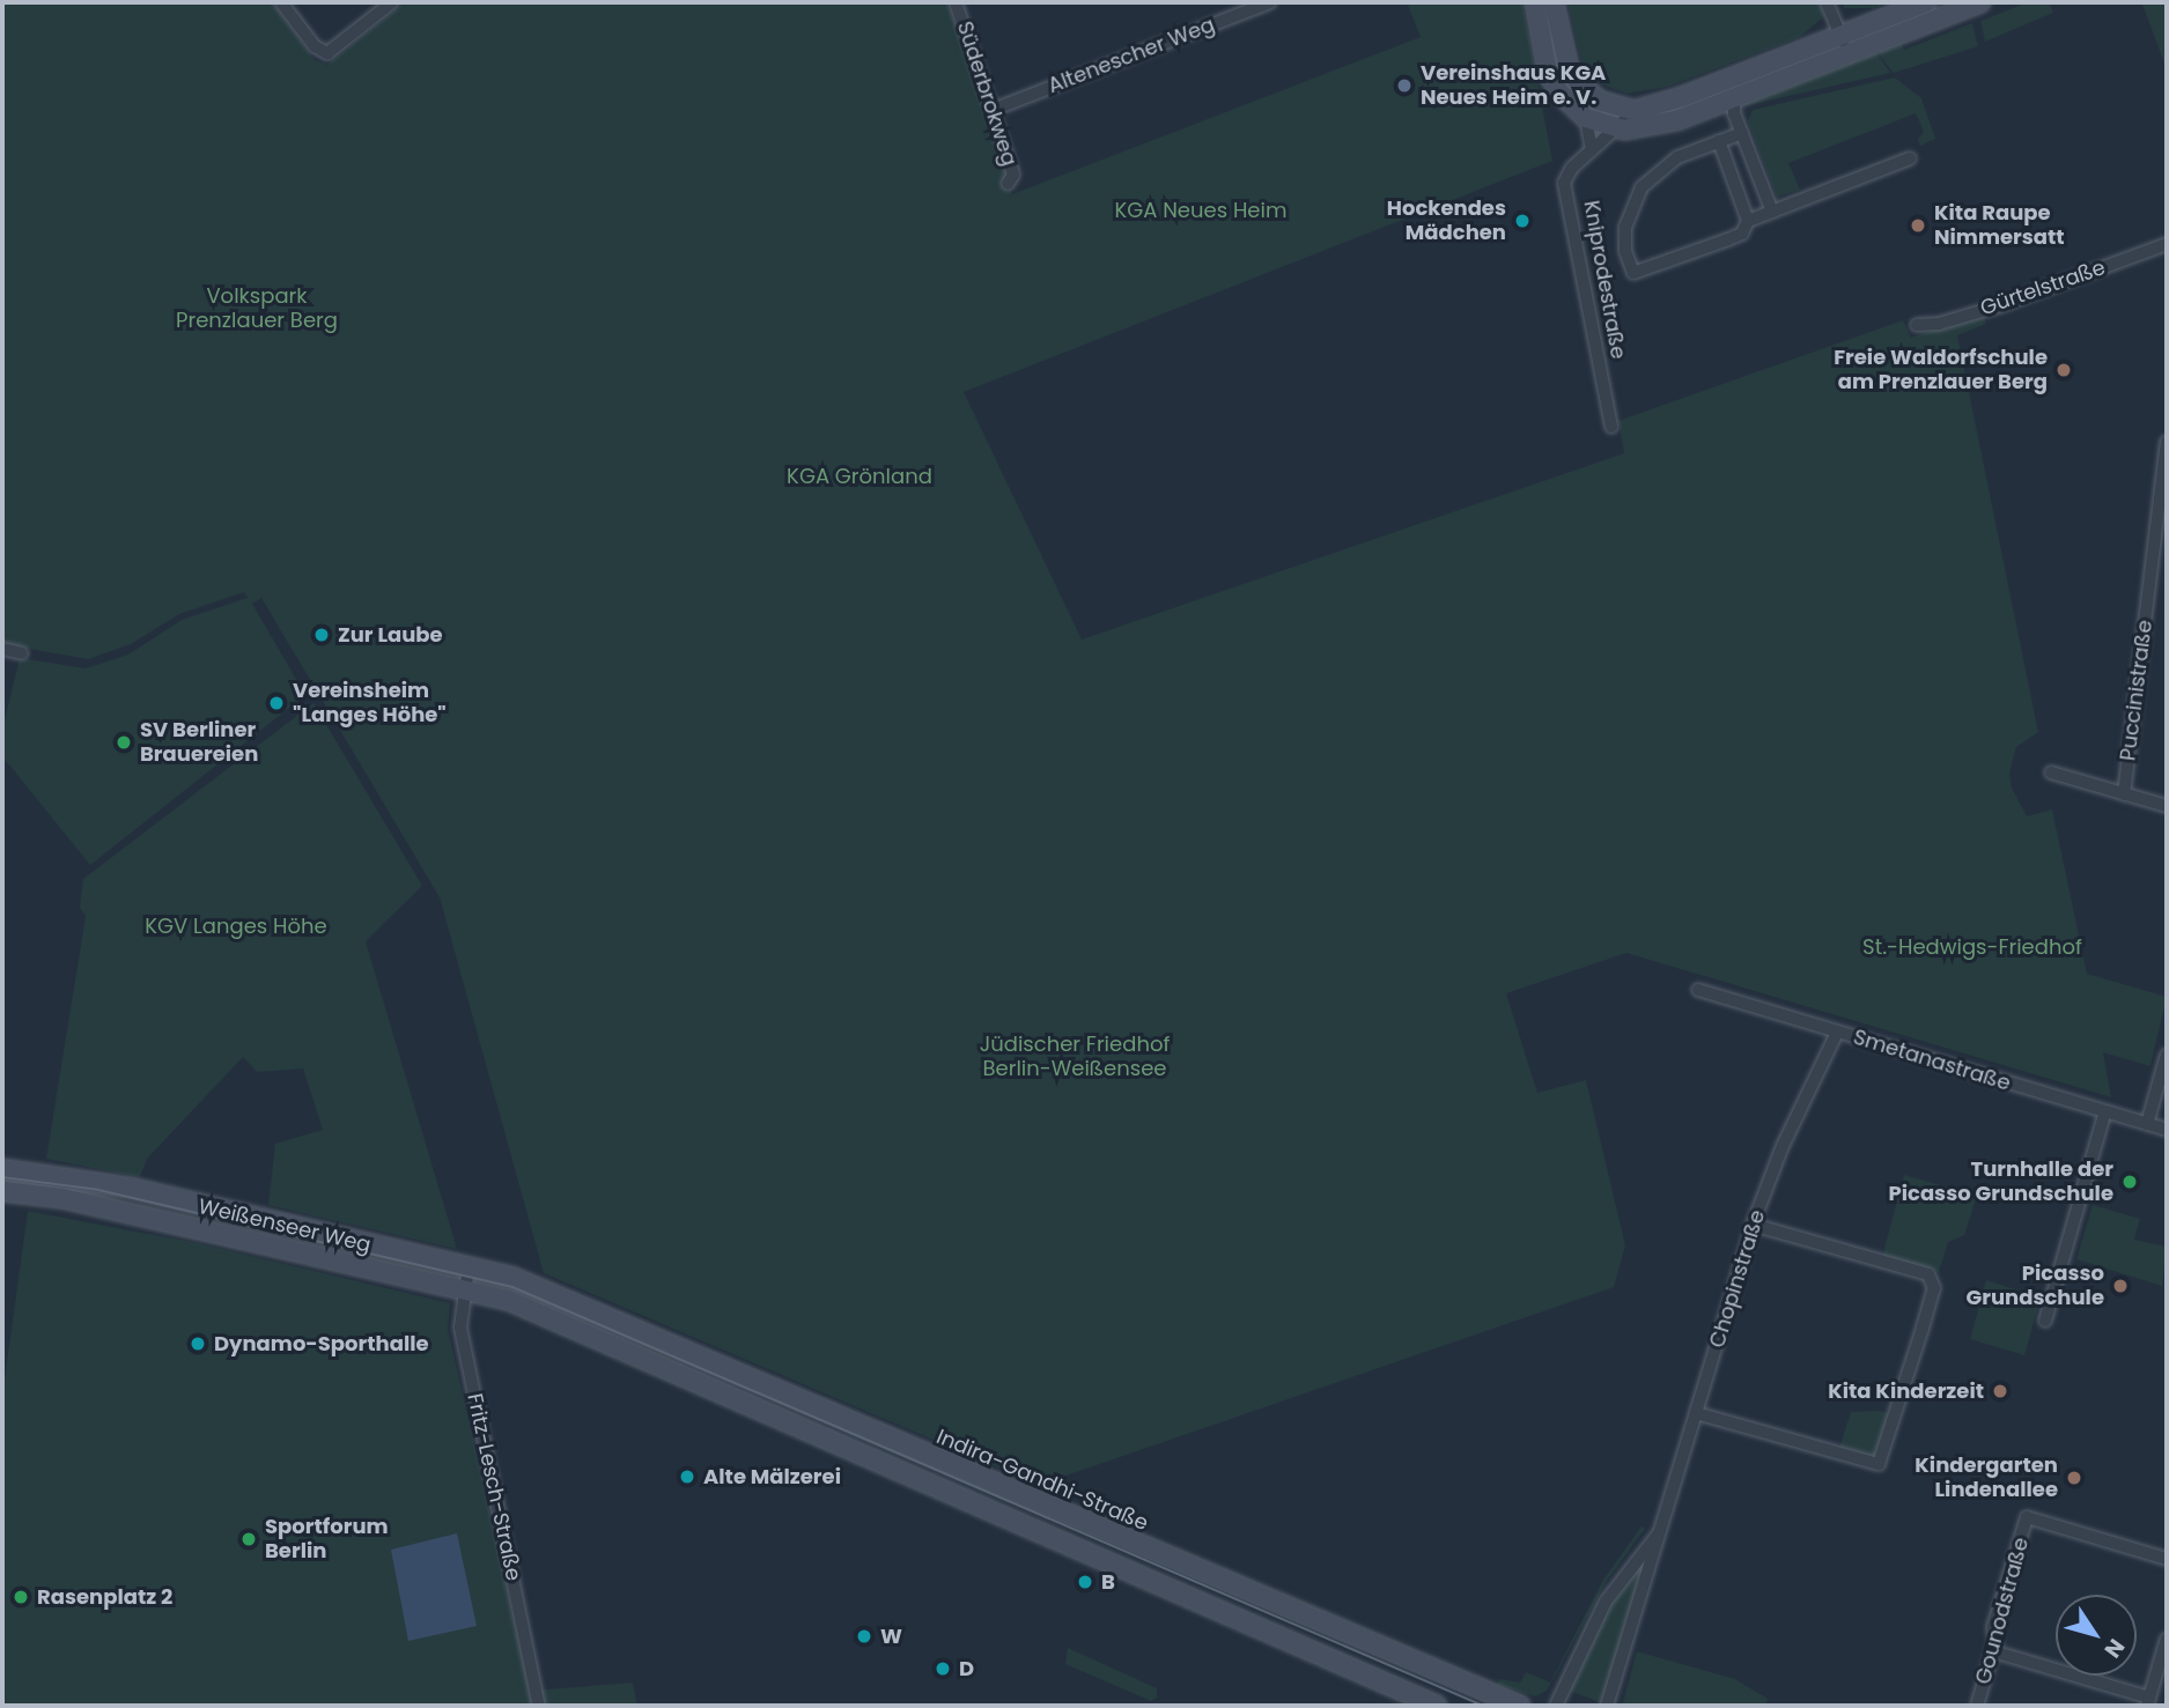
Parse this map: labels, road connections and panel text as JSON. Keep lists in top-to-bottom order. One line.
{"streets":{"main road":["Weißenseer Weg","Indira-Gandhi-Straße"],"street":["Altenescher Weg","Süderbrokweg","Kniprodestraße","Gürtelstraße","Puccinistraße","Smetanastraße","Chopinstraße","Fritz-Lesch-Straße","Gounodstraße"]},"crossings":[["Altenescher Weg","Süderbrokweg"],["Smetanastraße","Chopinstraße"],["Weißenseer Weg","Indira-Gandhi-Straße"],["Weißenseer Weg","Fritz-Lesch-Straße"]],"parks":["KGA Neues Heim","Volkspark Prenzlauer Berg","KGA Grönland","KGV Langes Höhe","St.-Hedwigs-Friedhof","Jüdischer Friedhof Berlin-Weißensee"],"places":["Vereinshaus KGA Neues Heim e. V.","Hockendes Mädchen","Kita Raupe Nimmersatt","Freie Waldorfschule am Prenzlauer Berg","Zur Laube","Vereinsheim \"Langes Höhe\"","SV Berliner Brauereien","Turnhalle der Picasso Grundschule","Picasso Grundschule","Dynamo-Sporthalle","Kita Kinderzeit","Alte Mälzerei","Kindergarten Lindenallee","Sportforum Berlin","B","Rasenplatz 2","W","D"],"north":"bottom right"}
